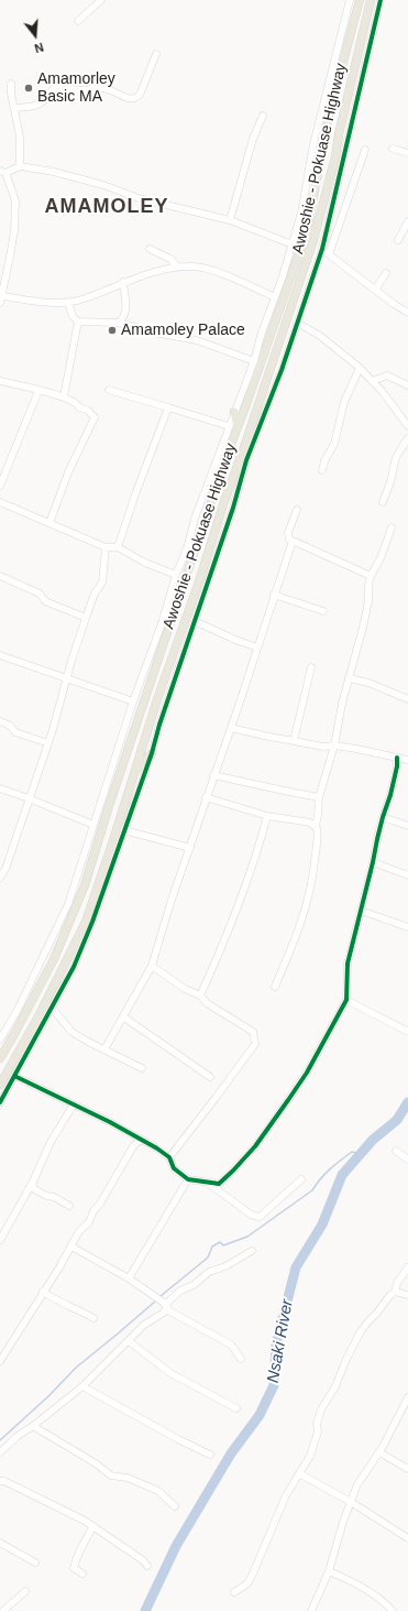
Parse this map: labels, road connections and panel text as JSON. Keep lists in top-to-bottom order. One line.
{"streets":{"main road":["Awoshie - Pokuase Highway"]},"districts":["AMAMOLEY"],"water":["Nsaki River"],"places":["Amamorley Basic MA","Amamoley Palace"],"north":"bottom"}
